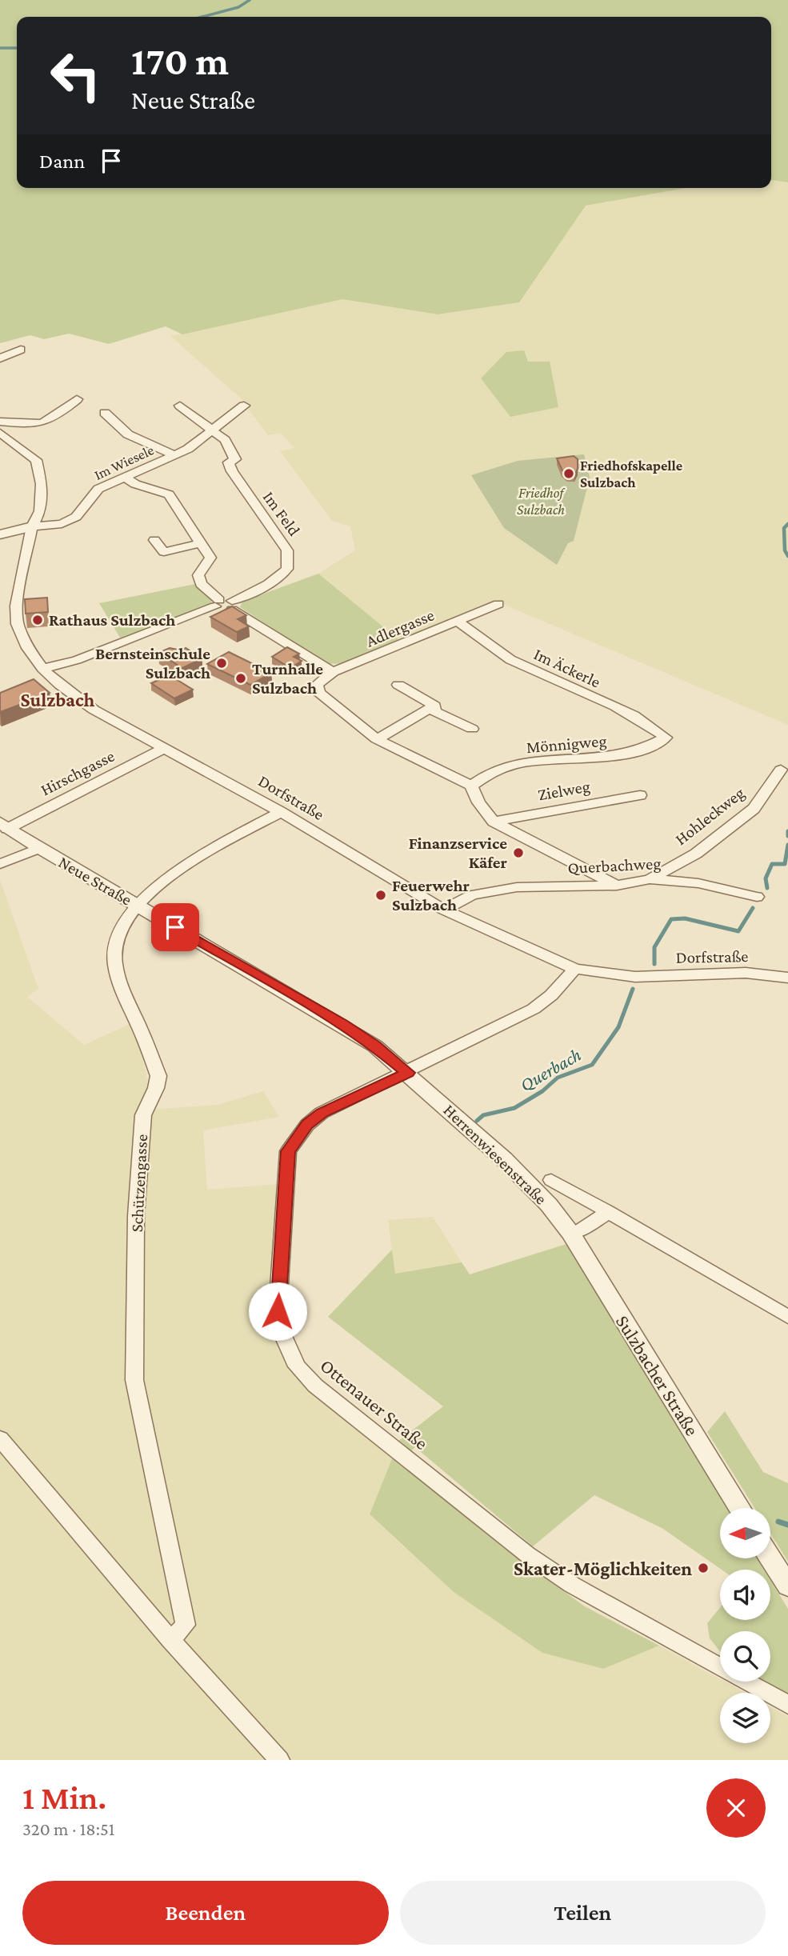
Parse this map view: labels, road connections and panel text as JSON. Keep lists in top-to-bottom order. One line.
{"streets":{"street":["Im Wiesele","Im Feld","Adlergasse","Im Äckerle","Mönnigweg","Hirschgasse","Zielweg","Dorfstraße","Hohleckweg","Querbachweg","Neue Straße","Herrenwiesenstraße","Schützengasse","Sulzbacher Straße","Ottenauer Straße"]},"crossings":[["Im Wiesele","Im Feld"],["Im Wiesele","Dorfstraße"],["Adlergasse","Im Äckerle"],["Im Äckerle","Mönnigweg"],["Hirschgasse","Dorfstraße"],["Hirschgasse","Neue Straße"],["Dorfstraße","Querbachweg"],["Dorfstraße","Schützengasse"],["Dorfstraße","Ottenauer Straße"],["Hohleckweg","Querbachweg"],["Neue Straße","Herrenwiesenstraße"],["Neue Straße","Schützengasse"],["Neue Straße","Ottenauer Straße"],["Herrenwiesenstraße","Sulzbacher Straße"],["Herrenwiesenstraße","Ottenauer Straße"]],"districts":["Sulzbach"],"water":["Querbach"],"parks":["Friedhof Sulzbach"],"places":["Friedhofskapelle Sulzbach","Rathaus Sulzbach","Bernsteinschule Sulzbach","Turnhalle Sulzbach","Finanzservice Käfer","Feuerwehr Sulzbach","Skater-Möglichkeiten"],"north":"left","page":{"turn":["170 m","Neue Straße"],"then":"Dann","heading":["1 Min.","320 m · 18:51"],"buttons":["Beenden","Teilen"]}}
